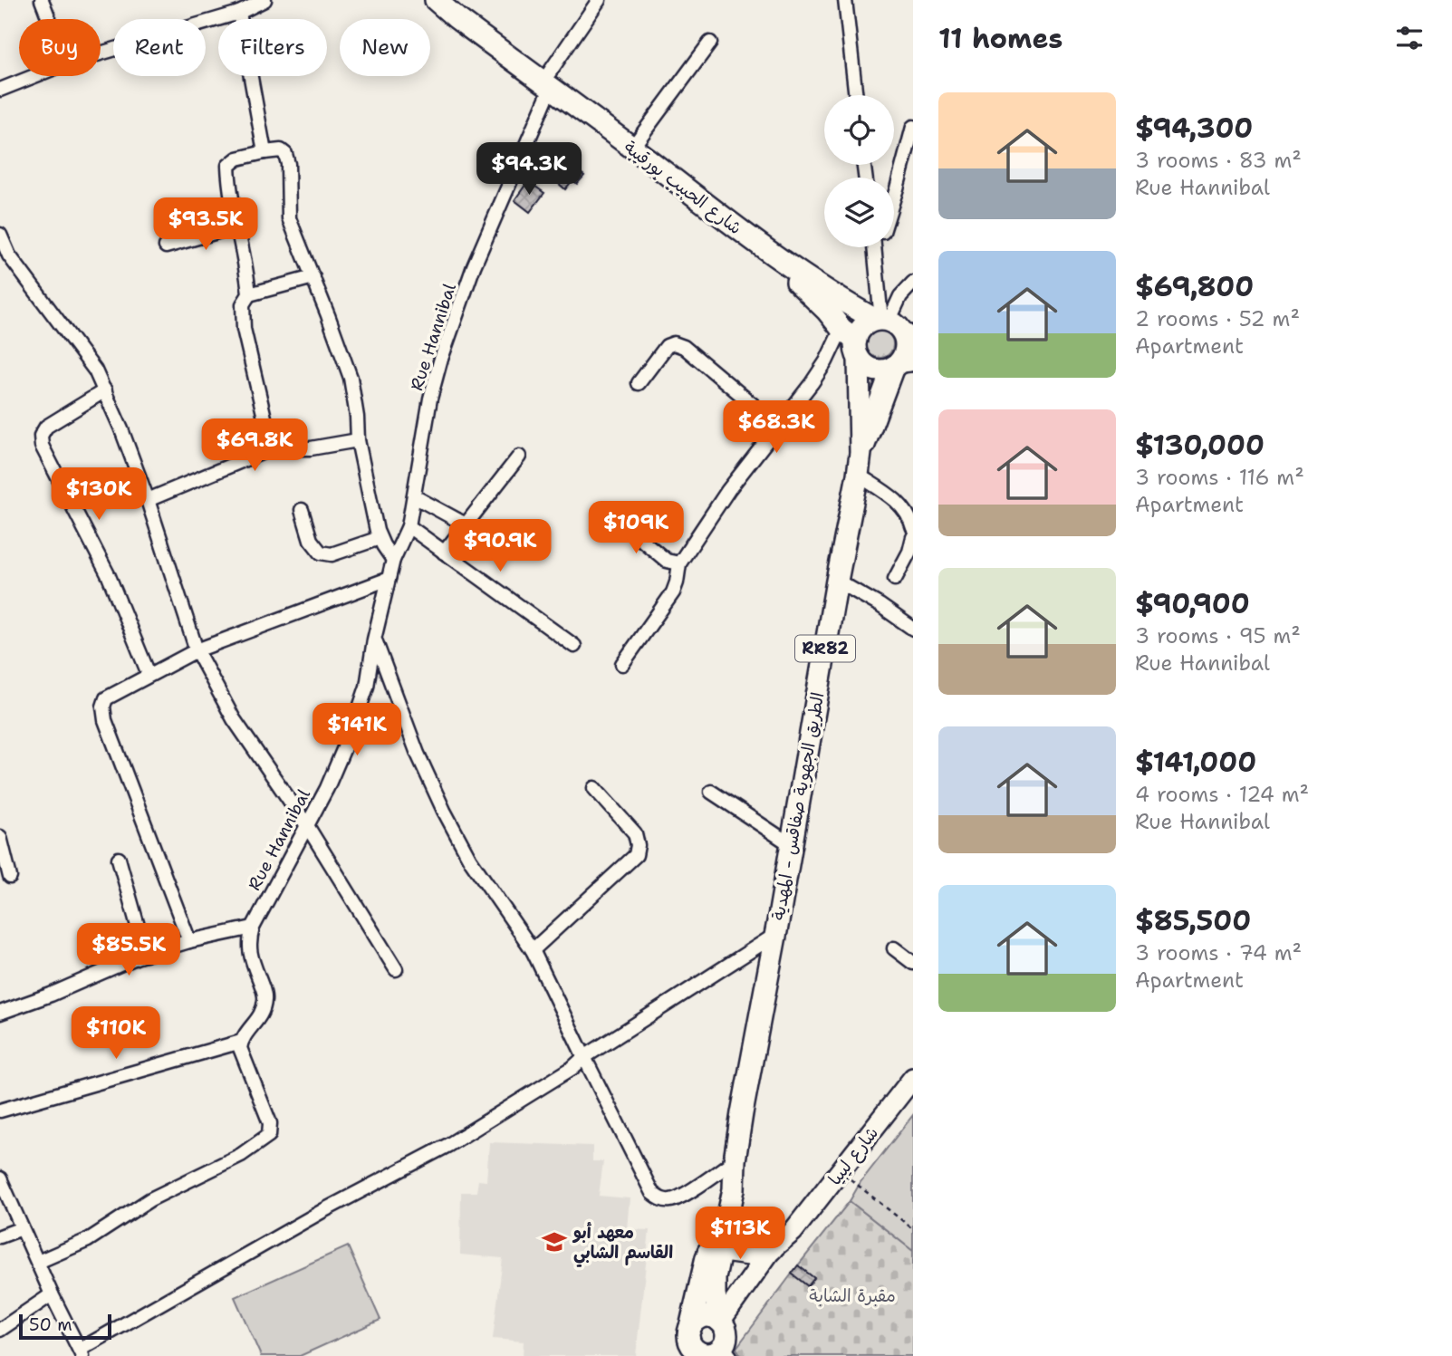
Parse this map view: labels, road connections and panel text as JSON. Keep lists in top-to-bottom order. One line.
{"streets":{"main road":["شارع الحبيب بورقيبة","RR82","الطريق الجهوية صفاقس - المهدية","شارع ليبيا"],"street":["Rue Hannibal"]},"crossings":[["شارع الحبيب بورقيبة","Rue Hannibal"],["شارع الحبيب بورقيبة","RR82"],["شارع الحبيب بورقيبة","الطريق الجهوية صفاقس - المهدية"],["RR82","الطريق الجهوية صفاقس - المهدية"],["الطريق الجهوية صفاقس - المهدية","شارع ليبيا"]],"parks":["مقبرة الشابة"],"places":{"school or university":["معهد أبو القاسم الشابي"]},"scale_bar":"50 m","page":{"heading":"11 homes","chip":["Buy","Rent","Filters","New"],"list":[{"name":"$94,300","note":"3 rooms · 83 m² · Rue Hannibal"},{"name":"$69,800","note":"2 rooms · 52 m² · Apartment"},{"name":"$130,000","note":"3 rooms · 116 m² · Apartment"},{"name":"$90,900","note":"3 rooms · 95 m² · Rue Hannibal"},{"name":"$141,000","note":"4 rooms · 124 m² · Rue Hannibal"},{"name":"$85,500","note":"3 rooms · 74 m² · Apartment"}],"price":["$94.3K","$93.5K","$68.3K","$69.8K","$130K","$109K","$90.9K","$141K","$85.5K","$110K","$113K"],"scale":"50 m"}}
